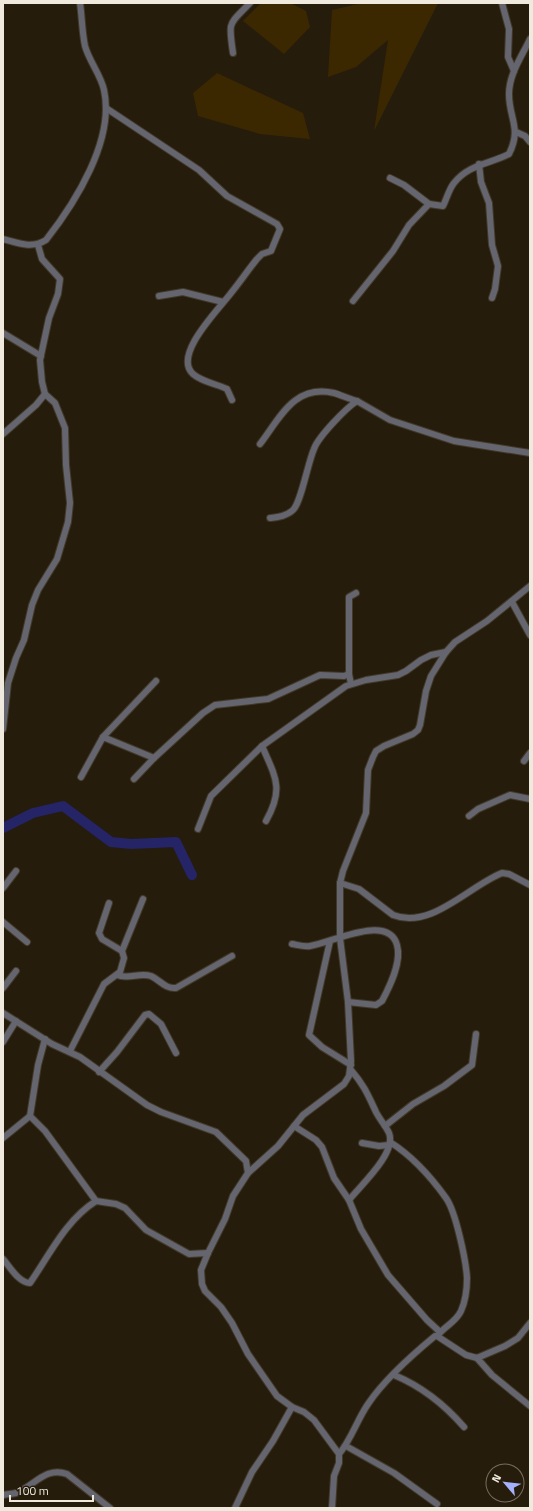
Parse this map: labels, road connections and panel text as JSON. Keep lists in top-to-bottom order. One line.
{"scale_bar":"100 m","north":"top left"}
